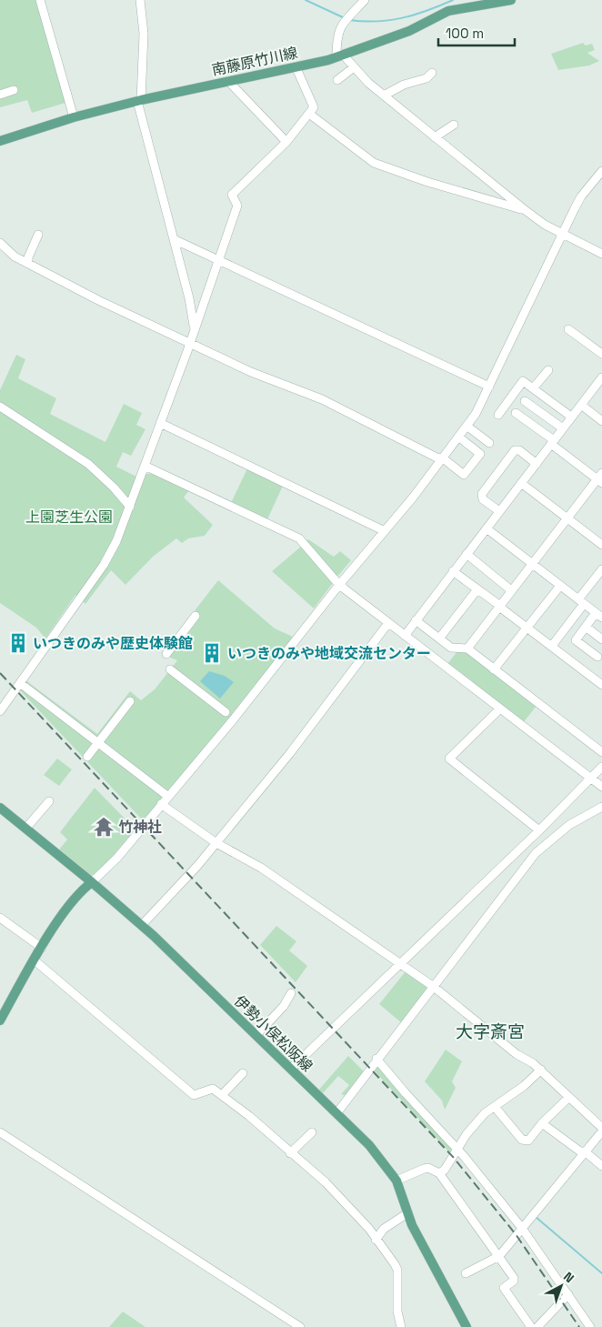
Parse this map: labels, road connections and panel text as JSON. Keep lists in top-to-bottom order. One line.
{"streets":{"main road":["南藤原竹川線","伊勢小俣松阪線"]},"districts":["大字斎宮"],"parks":["上園芝生公園"],"places":{"building":["いつきのみや歴史体験館","いつきのみや地域交流センター"],"temple":["竹神社"]},"scale_bar":"100 m","north":"top right"}
